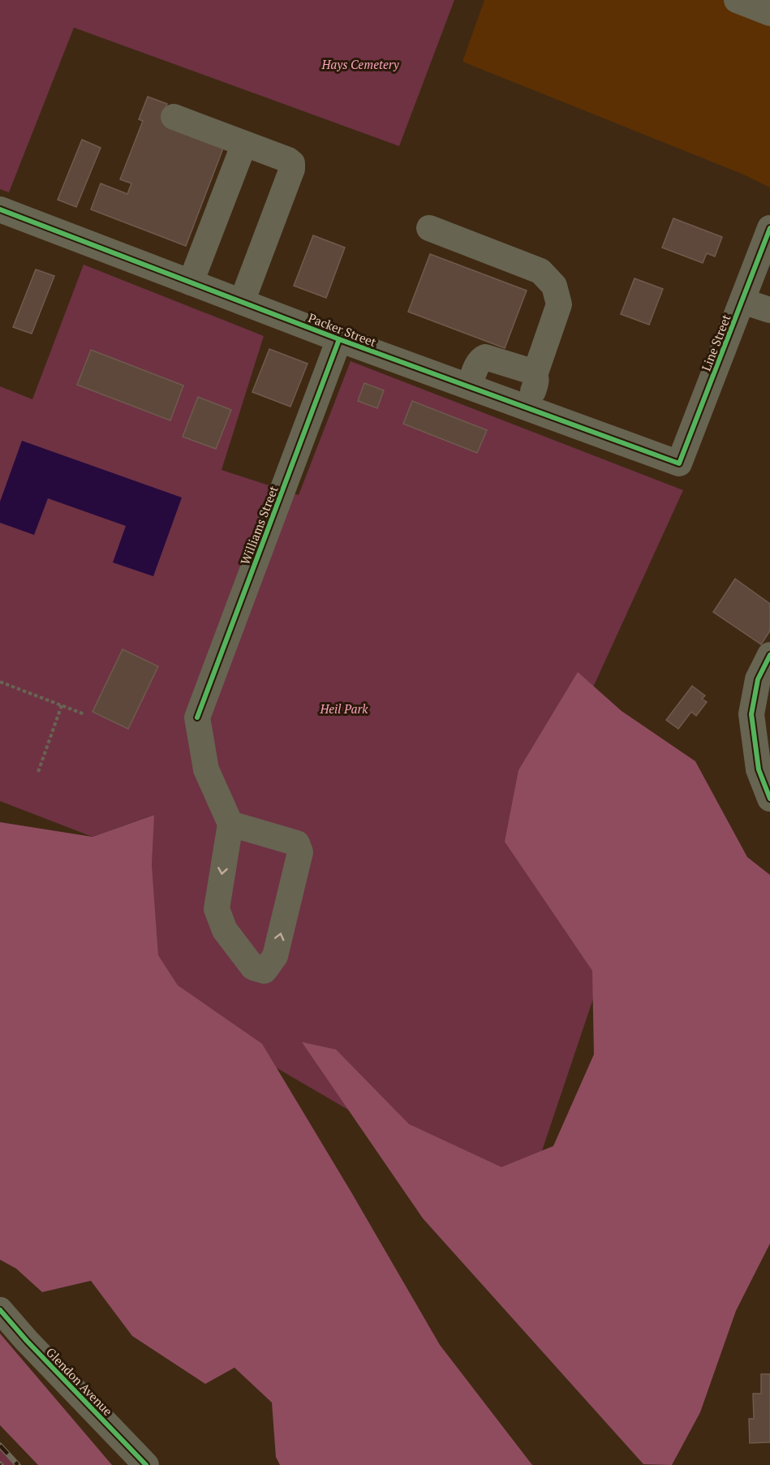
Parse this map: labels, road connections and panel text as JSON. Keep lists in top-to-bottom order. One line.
{"streets":{"street":["Packer Street","Line Street","Williams Street","Glendon Avenue"]},"crossings":[["Packer Street","Line Street"],["Packer Street","Williams Street"]],"parks":["Hays Cemetery","Heil Park"]}
